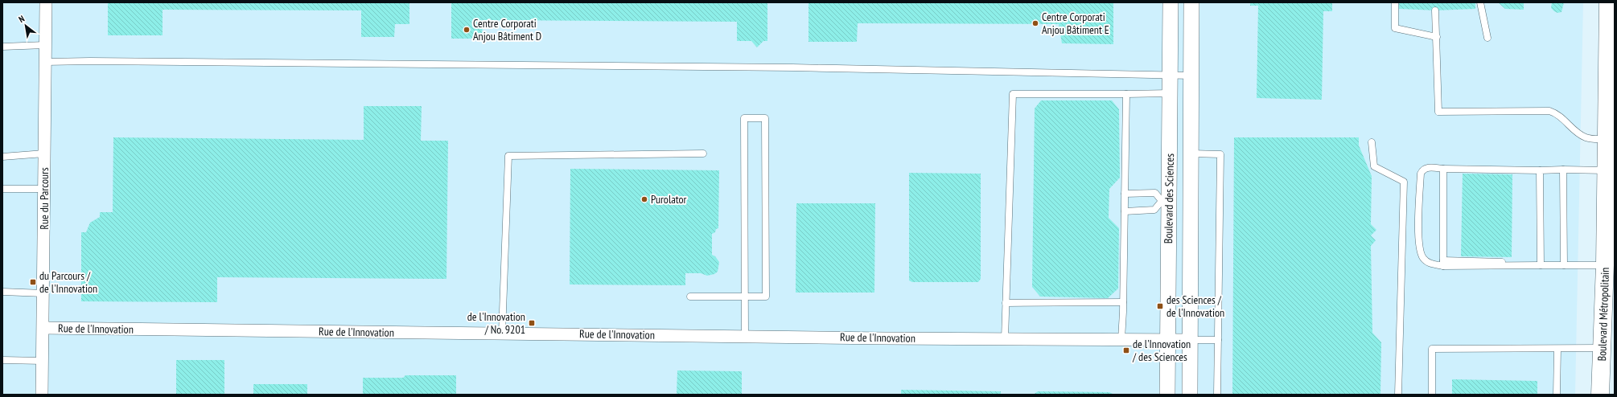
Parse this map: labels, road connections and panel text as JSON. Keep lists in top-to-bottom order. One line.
{"streets":{"main road":["Boulevard Métropolitain"],"street":["Rue du Parcours","Boulevard des Sciences","Rue de l'Innovation"]},"crossings":[["Rue du Parcours","Rue de l'Innovation"],["Boulevard des Sciences","Rue de l'Innovation"]],"places":{"other":["Centre Corporati Anjou Bâtiment E","Centre Corporati Anjou Bâtiment D","Purolator"],"transit":["du Parcours / de l'Innovation","des Sciences / de l'Innovation","de l'Innovation / No. 9201","de l'Innovation / des Sciences"]},"north":"top left"}
